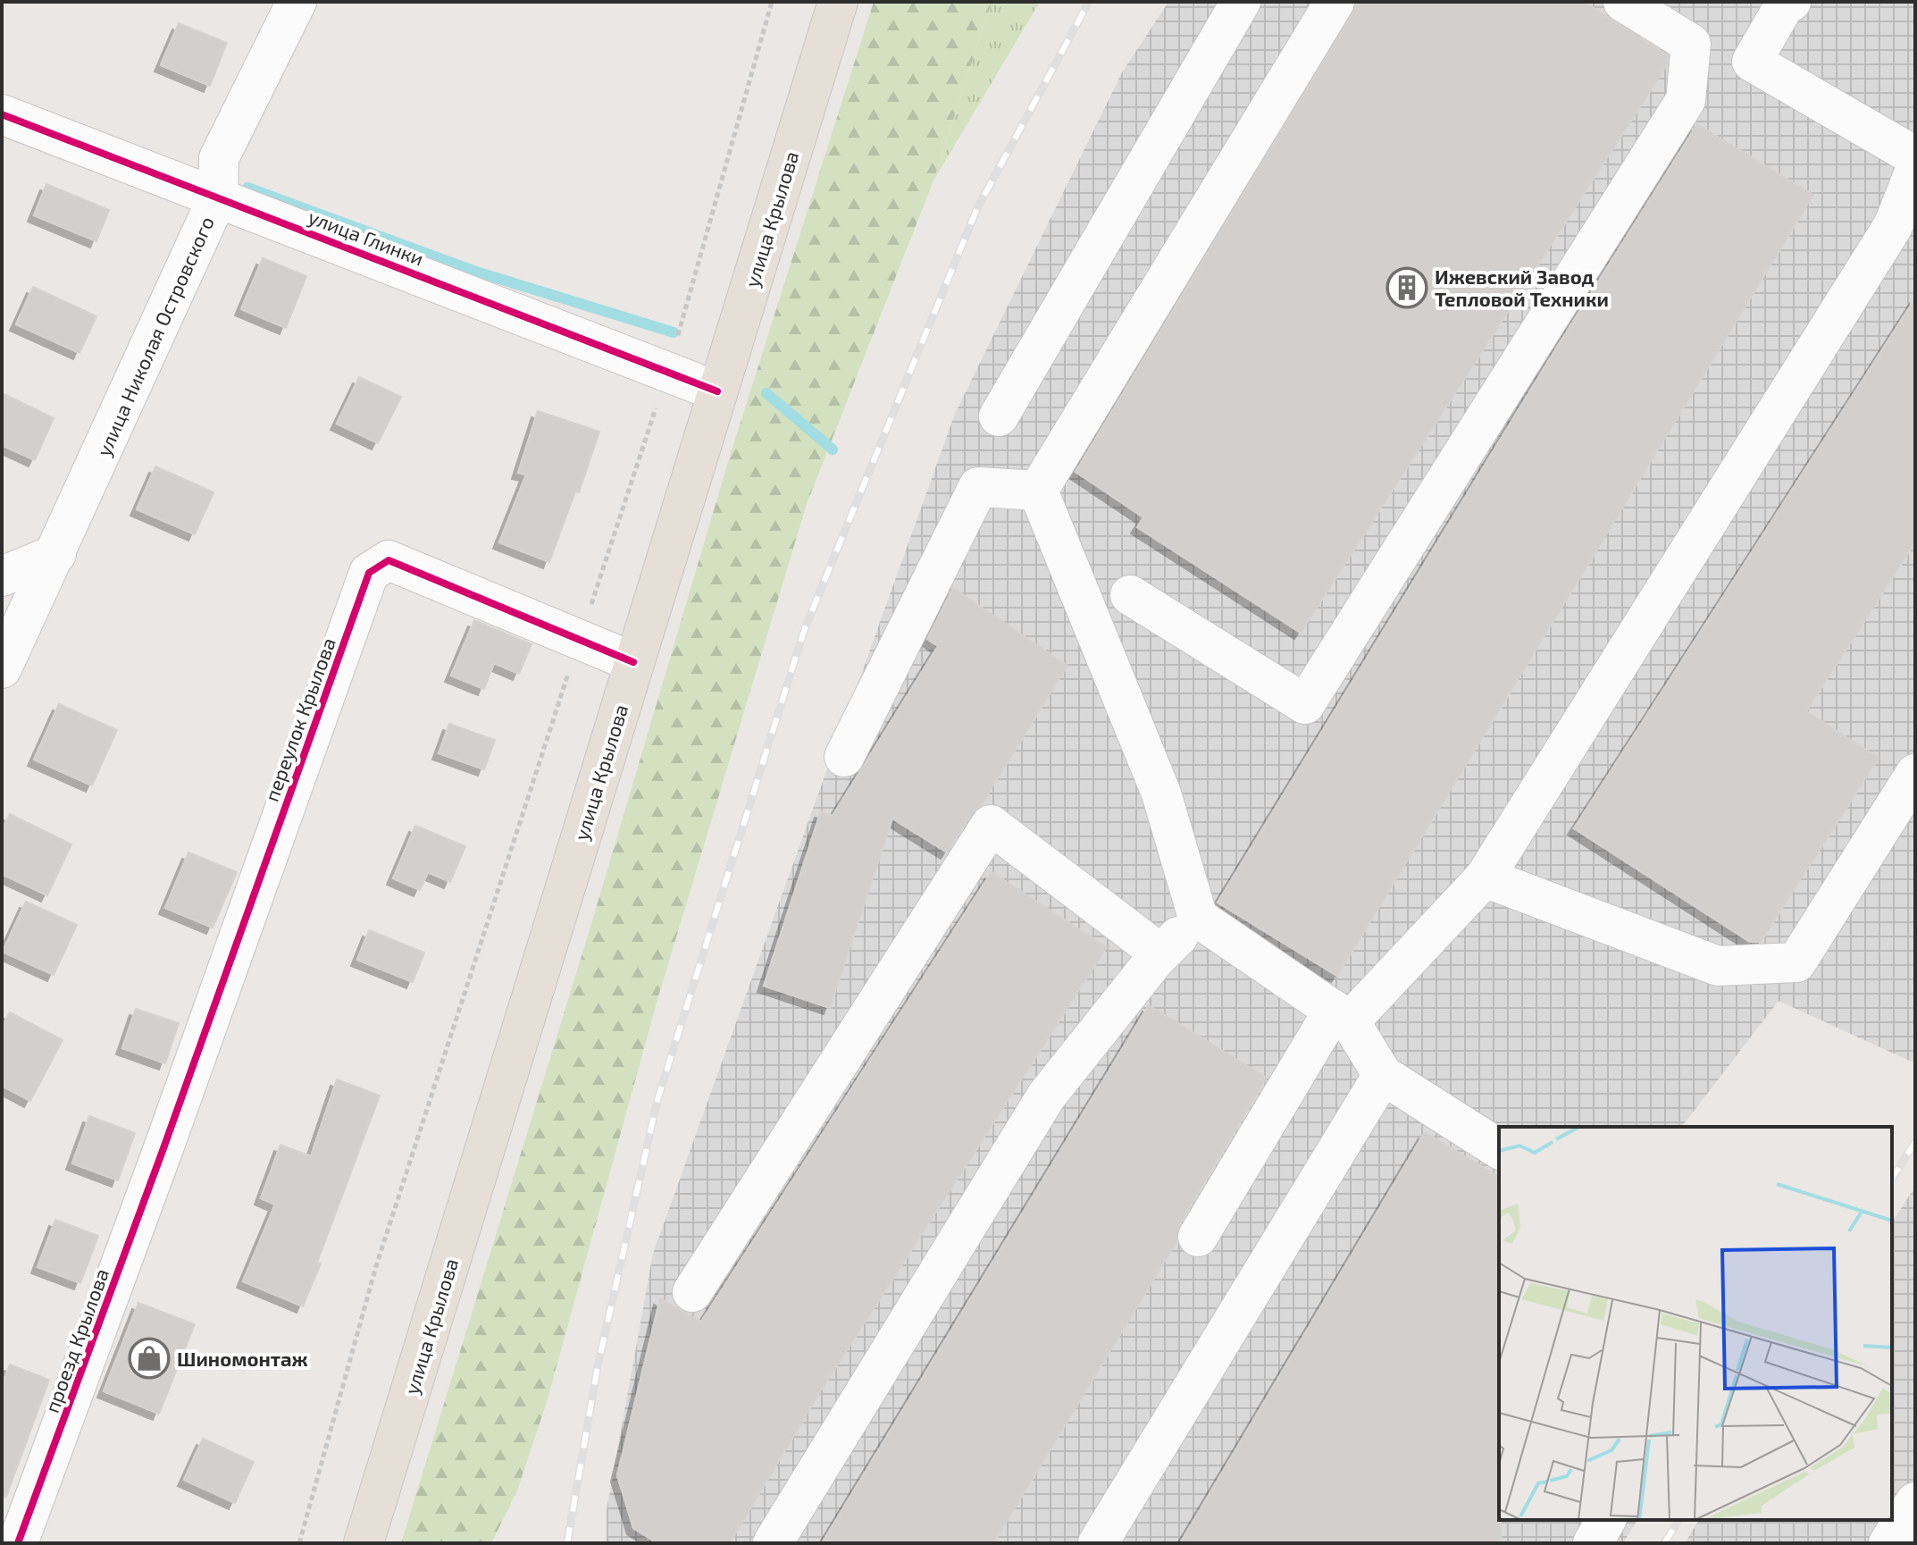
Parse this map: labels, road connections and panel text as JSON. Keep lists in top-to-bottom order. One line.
{"streets":{"main road":["улица Крылова"],"street":["улица Глинки","улица Николая Островского","переулок Крылова","проезд Крылова"]},"crossings":[["улица Крылова","улица Глинки"],["улица Крылова","переулок Крылова"],["улица Глинки","улица Николая Островского"],["переулок Крылова","проезд Крылова"]],"places":{"building":["Ижевский Завод Тепловой Техники"],"shop":["Шиномонтаж"]}}
